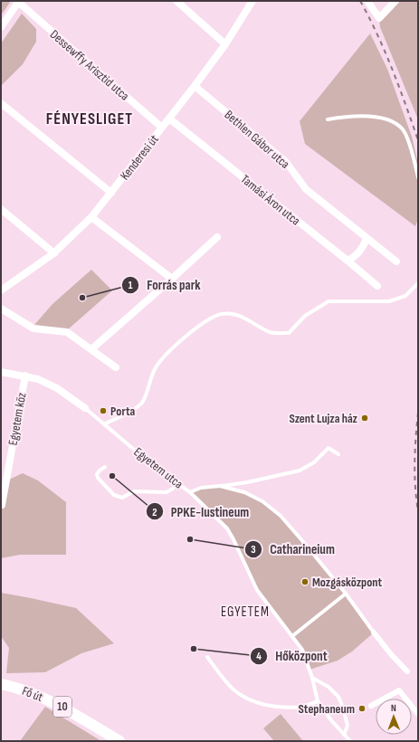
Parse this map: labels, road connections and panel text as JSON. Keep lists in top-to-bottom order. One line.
{"streets":{"main road":["Fő út","10"],"street":["Dessewffy Arisztid utca","Bethlen Gábor utca","Kenderesi út","Tamási Áron utca","Egyetem köz","Egyetem utca"]},"crossings":[["Dessewffy Arisztid utca","Kenderesi út"],["Bethlen Gábor utca","Kenderesi út"],["Kenderesi út","Tamási Áron utca"],["Egyetem köz","Egyetem utca"]],"districts":["FÉNYESLIGET","EGYETEM"],"places":["Forrás park","Porta","Szent Lujza ház","PPKE-Iustineum","Catharineium","Mozgásközpont","Hőközpont","Stephaneum"],"north":"top"}
